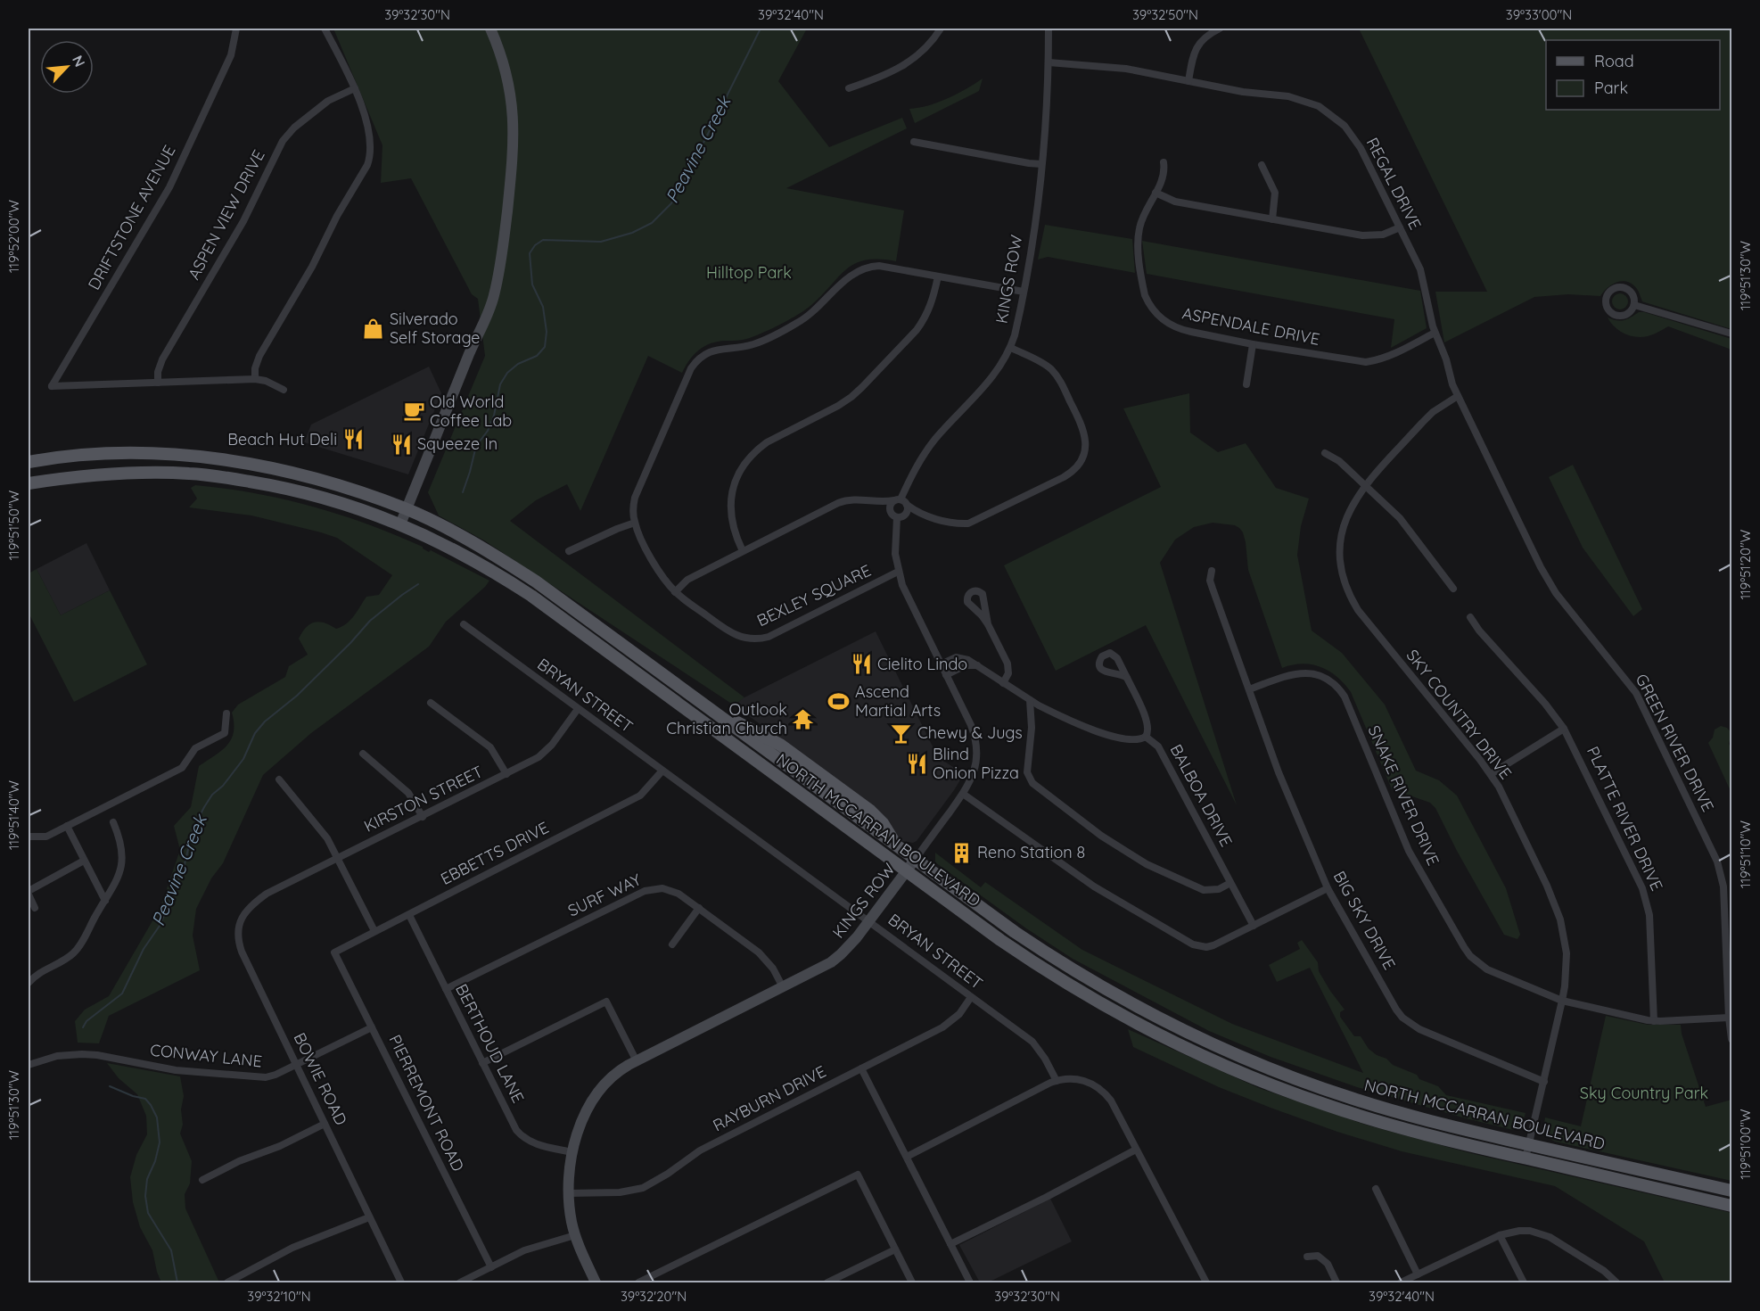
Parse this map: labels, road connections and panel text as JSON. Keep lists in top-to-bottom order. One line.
{"streets":{"main road":["KINGS ROW","NORTH MCCARRAN BOULEVARD"],"street":["REGAL DRIVE","ASPEN VIEW DRIVE","DRIFTSTONE AVENUE","ASPENDALE DRIVE","BEXLEY SQUARE","BRYAN STREET","SKY COUNTRY DRIVE","GREEN RIVER DRIVE","BALBOA DRIVE","SNAKE RIVER DRIVE","KIRSTON STREET","PLATTE RIVER DRIVE","EBBETTS DRIVE","SURF WAY","BIG SKY DRIVE","BERTHOUD LANE","CONWAY LANE","BOWIE ROAD","RAYBURN DRIVE","PIERREMONT ROAD"]},"crossings":[["REGAL DRIVE","KINGS ROW"],["REGAL DRIVE","ASPENDALE DRIVE"],["REGAL DRIVE","SKY COUNTRY DRIVE"],["REGAL DRIVE","GREEN RIVER DRIVE"],["ASPEN VIEW DRIVE","DRIFTSTONE AVENUE"],["KINGS ROW","BEXLEY SQUARE"],["KINGS ROW","BRYAN STREET"],["KINGS ROW","NORTH MCCARRAN BOULEVARD"],["KINGS ROW","SURF WAY"],["KINGS ROW","BERTHOUD LANE"],["KINGS ROW","RAYBURN DRIVE"],["BRYAN STREET","KIRSTON STREET"],["BRYAN STREET","EBBETTS DRIVE"],["BRYAN STREET","RAYBURN DRIVE"],["SKY COUNTRY DRIVE","GREEN RIVER DRIVE"],["SKY COUNTRY DRIVE","SNAKE RIVER DRIVE"],["SKY COUNTRY DRIVE","NORTH MCCARRAN BOULEVARD"],["SKY COUNTRY DRIVE","BIG SKY DRIVE"],["GREEN RIVER DRIVE","SNAKE RIVER DRIVE"],["SNAKE RIVER DRIVE","PLATTE RIVER DRIVE"],["SNAKE RIVER DRIVE","BIG SKY DRIVE"],["KIRSTON STREET","BOWIE ROAD"],["EBBETTS DRIVE","BERTHOUD LANE"],["EBBETTS DRIVE","PIERREMONT ROAD"],["SURF WAY","BERTHOUD LANE"],["CONWAY LANE","BOWIE ROAD"],["CONWAY LANE","PIERREMONT ROAD"]],"water":["Peavine Creek"],"parks":["Hilltop Park","Sky Country Park"],"places":{"shop":["Silverado Self Storage"],"cafe":["Old World Coffee Lab"],"restaurant":["Beach Hut Deli","Squeeze In","Cielito Lindo","Blind Onion Pizza"],"sports":["Ascend Martial Arts"],"temple":["Outlook Christian Church"],"bar":["Chewy & Jugs"],"building":["Reno Station 8"]},"legend":["Road","Park"],"north":"top right","coordinates":["39°32'30\"N","39°32'40\"N","39°32'50\"N","39°33'00\"N","119°52'00\"W","119°51'30\"W","119°51'50\"W","119°51'20\"W","119°51'40\"W","119°51'10\"W","119°51'00\"W","39°32'10\"N","39°32'20\"N"]}
